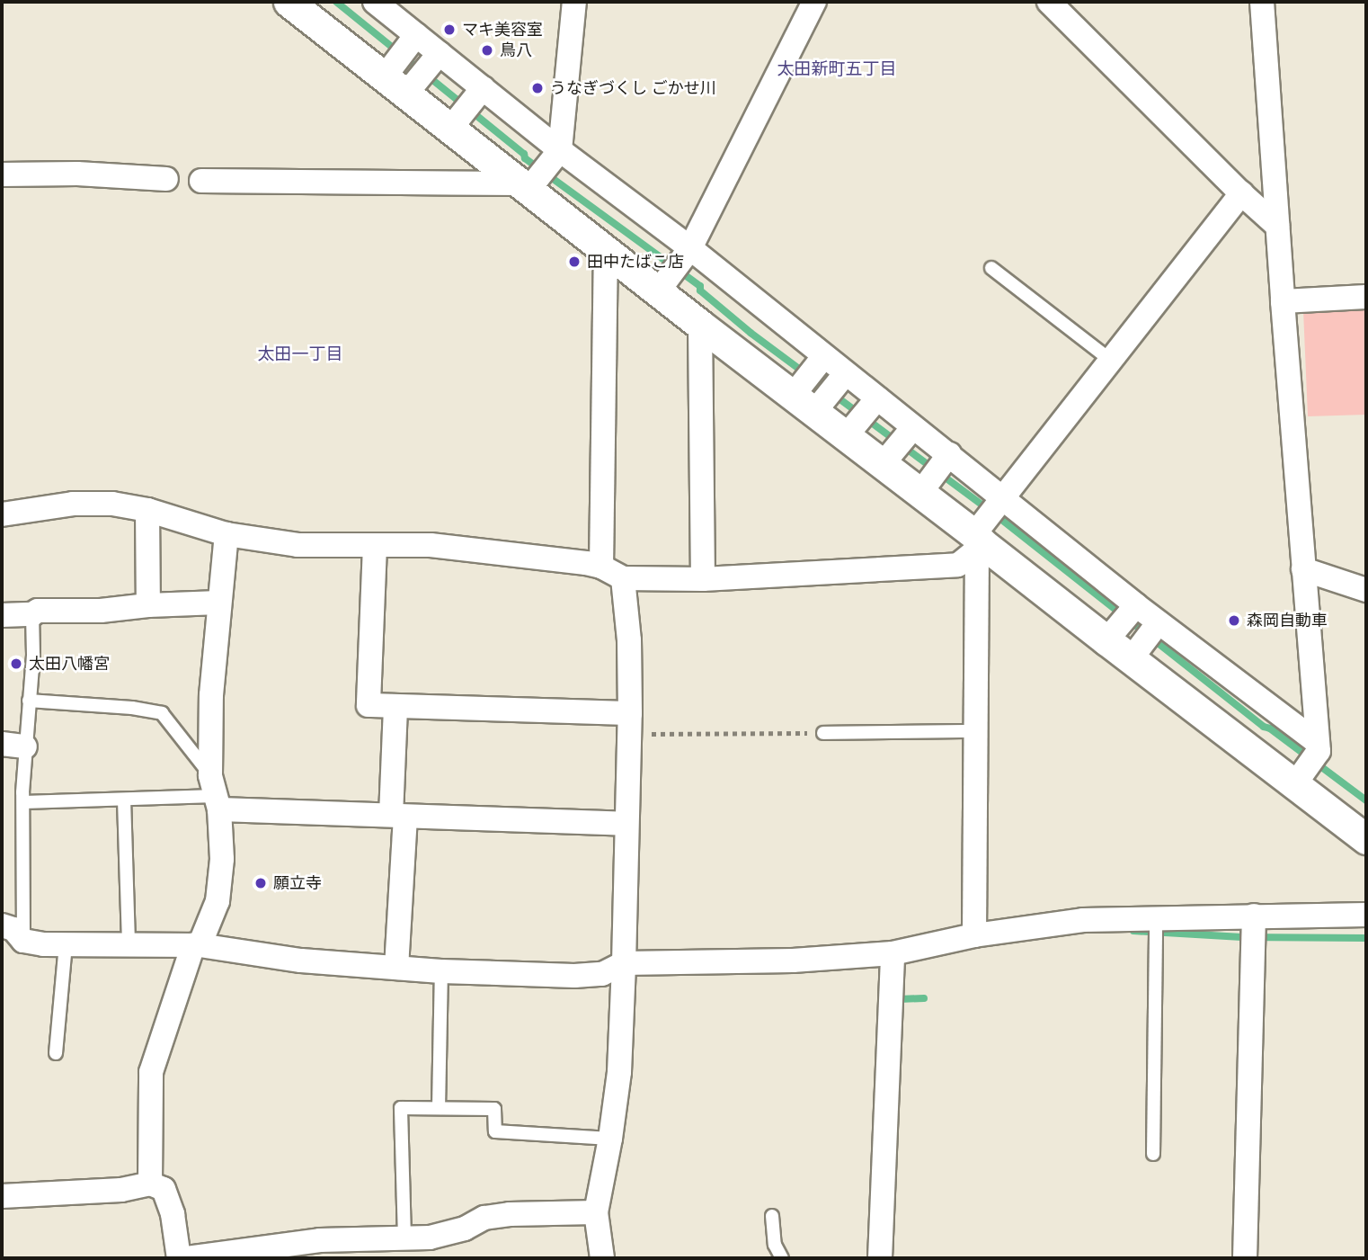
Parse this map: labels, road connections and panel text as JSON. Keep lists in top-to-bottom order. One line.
{"districts":["太田新町五丁目","太田一丁目"],"places":["マキ美容室","鳥八","うなぎづくし ごかせ川","田中たばこ店","森岡自動車","太田八幡宮","願立寺"]}
